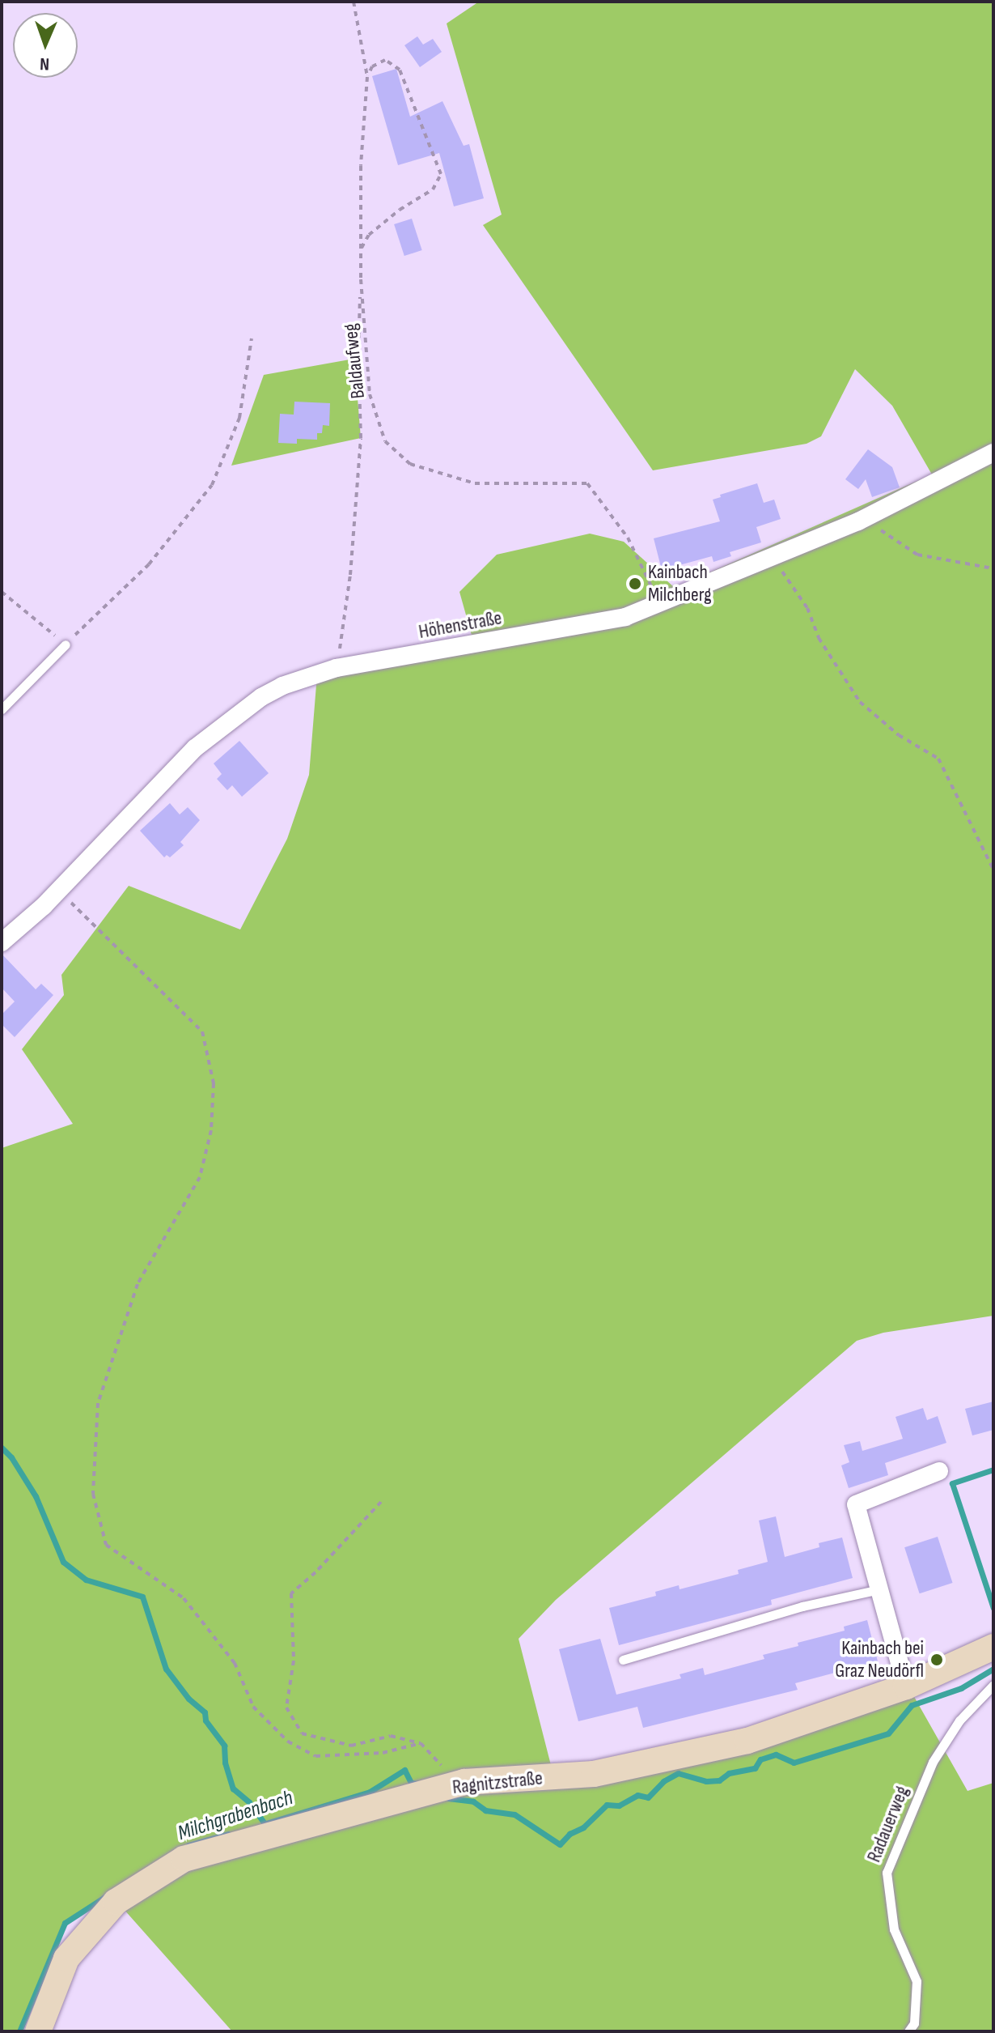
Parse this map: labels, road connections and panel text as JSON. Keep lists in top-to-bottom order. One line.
{"streets":{"main road":["Ragnitzstraße"],"street":["Höhenstraße"],"lane":["Radauerweg"],"path":["Baldaufweg"]},"crossings":[["Baldaufweg","Höhenstraße"]],"water":["Milchgrabenbach"],"places":["Kainbach Milchberg","Kainbach bei Graz Neudörfl"],"north":"bottom"}
